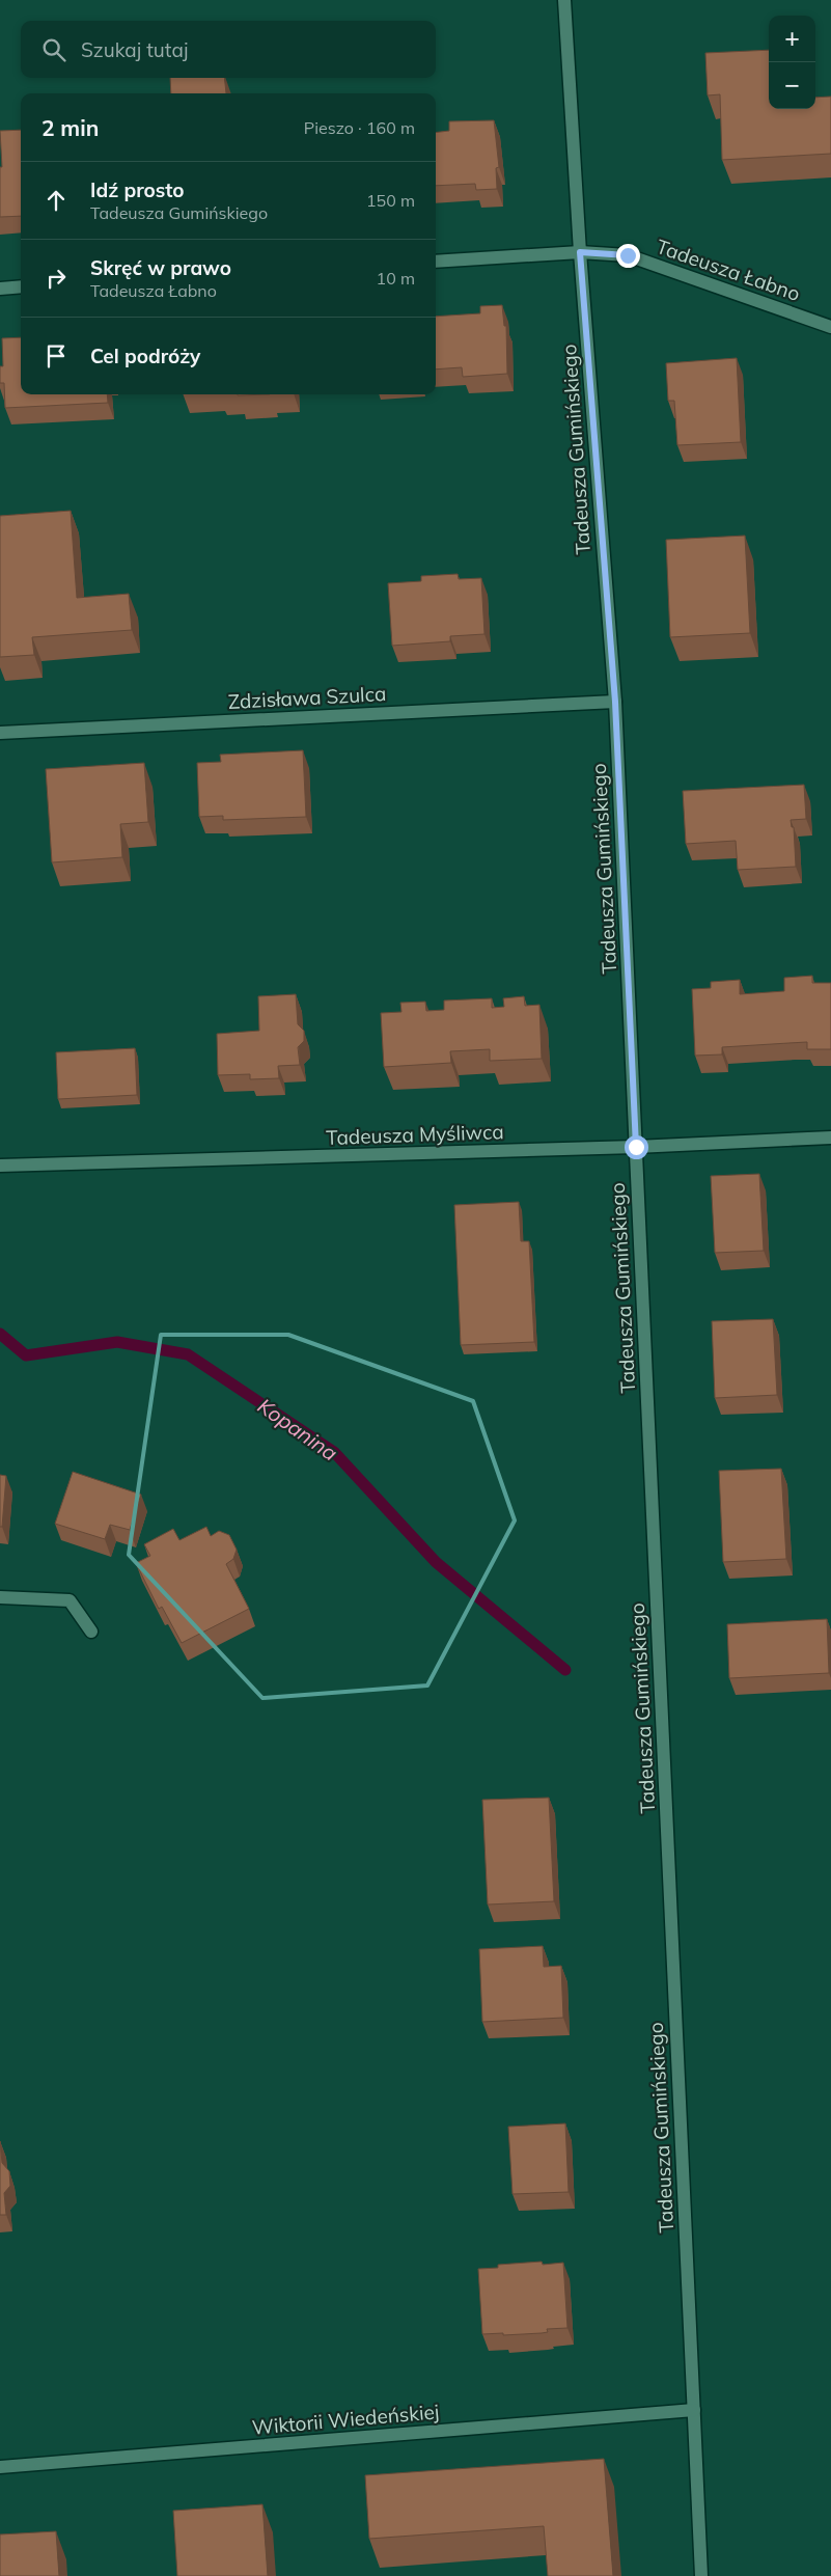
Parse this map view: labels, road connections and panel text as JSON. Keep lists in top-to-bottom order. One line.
{"streets":{"street":["Tadeusza Łabno","Tadeusza Gumińskiego","Zdzisława Szulca","Tadeusza Myśliwca","Wiktorii Wiedeńskiej"]},"crossings":[["Tadeusza Łabno","Tadeusza Gumińskiego"],["Tadeusza Gumińskiego","Zdzisława Szulca"],["Tadeusza Gumińskiego","Tadeusza Myśliwca"],["Tadeusza Gumińskiego","Wiktorii Wiedeńskiej"]],"water":["Kopanina"],"page":{"map_buttons":["+","−"],"search":"Szukaj tutaj","heading":["2 min","Pieszo · 160 m"],"list":[["Idź prosto","Tadeusza Gumińskiego","150 m"],["Skręć w prawo","Tadeusza Łabno","10 m"],"Cel podróży"]}}
